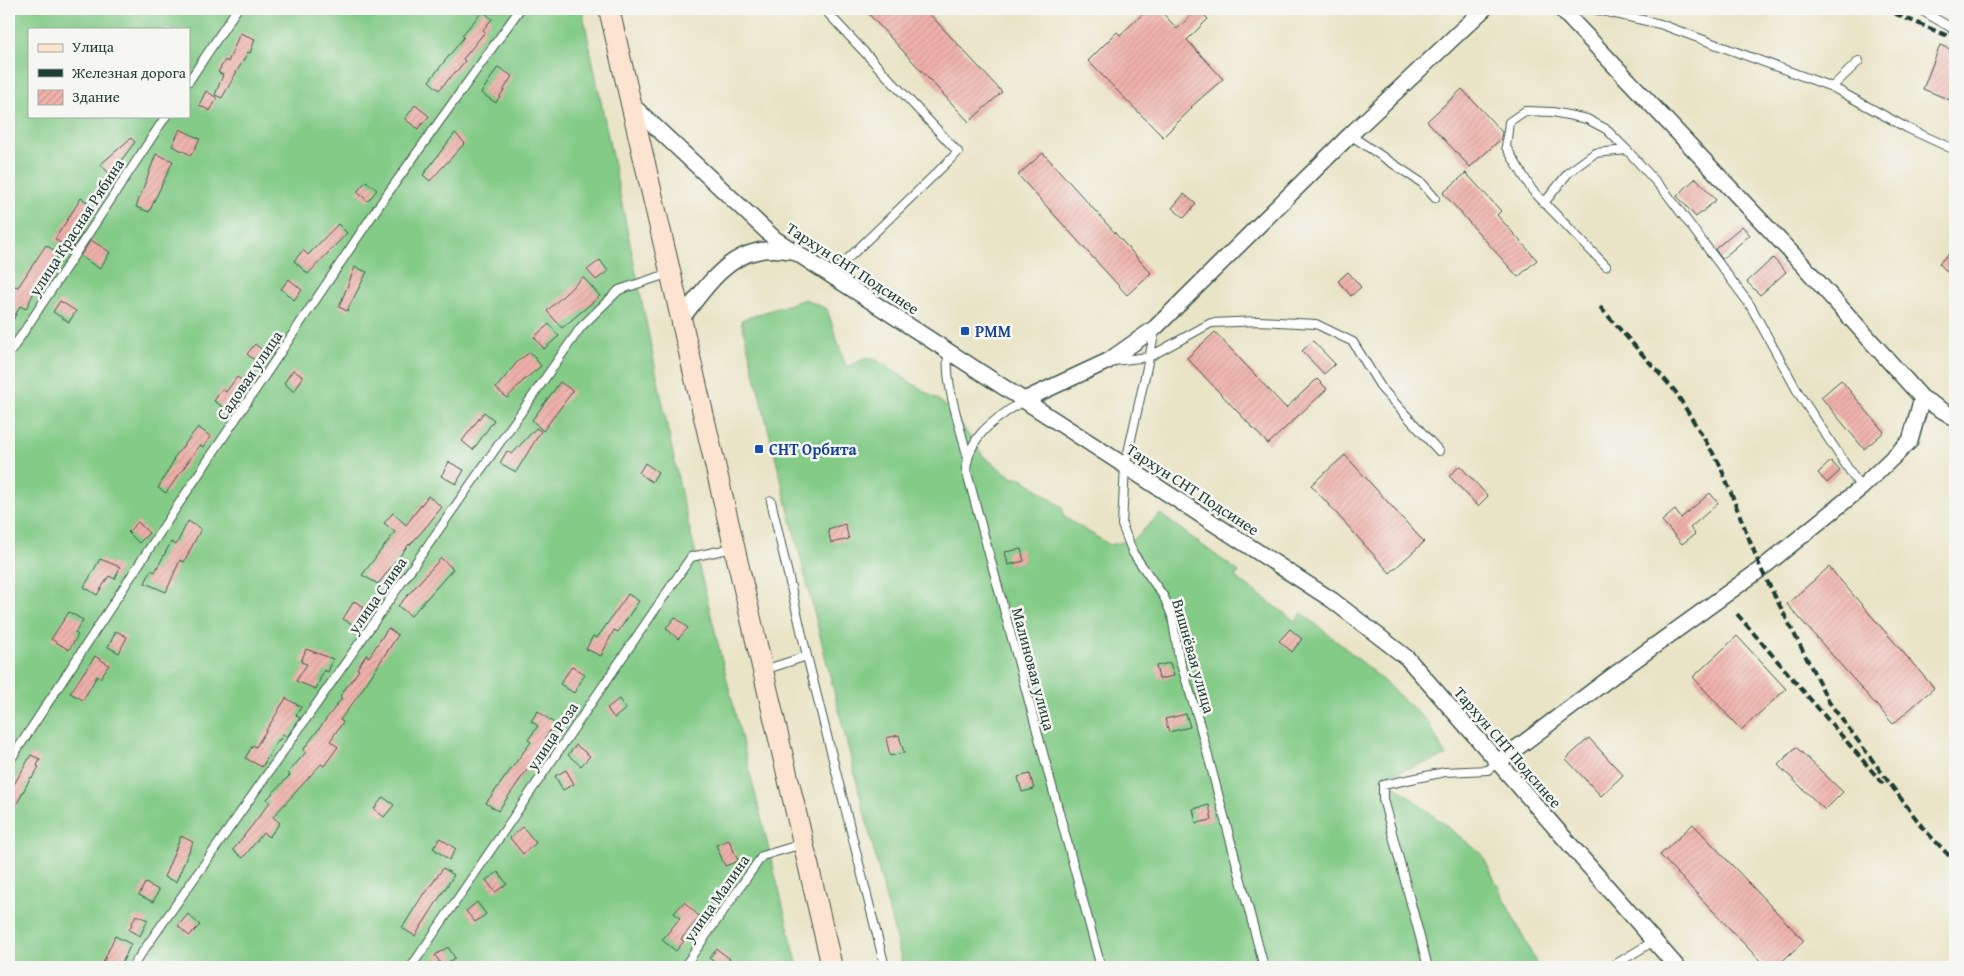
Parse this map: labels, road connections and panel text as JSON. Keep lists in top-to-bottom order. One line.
{"streets":{"street":["Тархун СНТ Подсинее"],"lane":["улица Красная Рябина","Садовая улица","улица Слива","Вишнёвая улица","Малиновая улица","улица Роза","улица Малина"]},"crossings":[["Тархун СНТ Подсинее","Вишнёвая улица"],["Тархун СНТ Подсинее","Малиновая улица"]],"places":{"transit":["РММ","СНТ Орбита"]},"legend":["Улица","Железная дорога","Здание"]}
